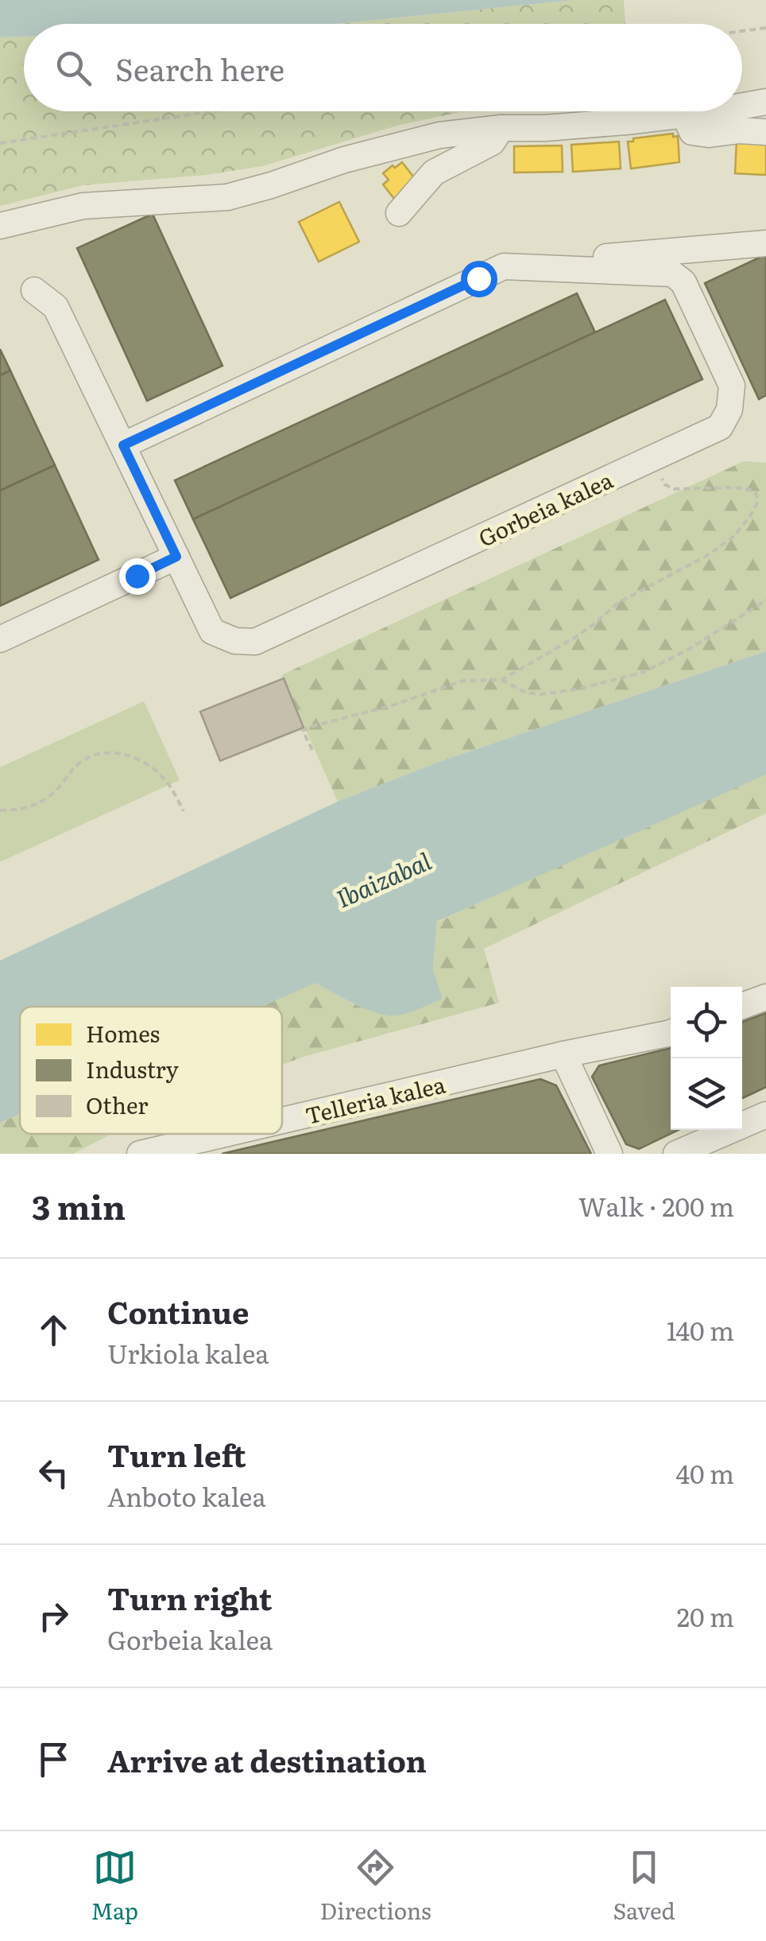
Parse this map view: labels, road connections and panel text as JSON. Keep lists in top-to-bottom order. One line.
{"streets":{"street":["Gorbeia kalea","Telleria kalea"]},"water":["Ibaizabal"],"legend":["Homes","Industry","Other"],"page":{"search":"Search here","heading":["3 min","Walk · 200 m"],"list":[["Continue","Urkiola kalea","140 m"],["Turn left","Anboto kalea","40 m"],["Turn right","Gorbeia kalea","20 m"],"Arrive at destination"],"nav":["Map","Directions","Saved"]}}
